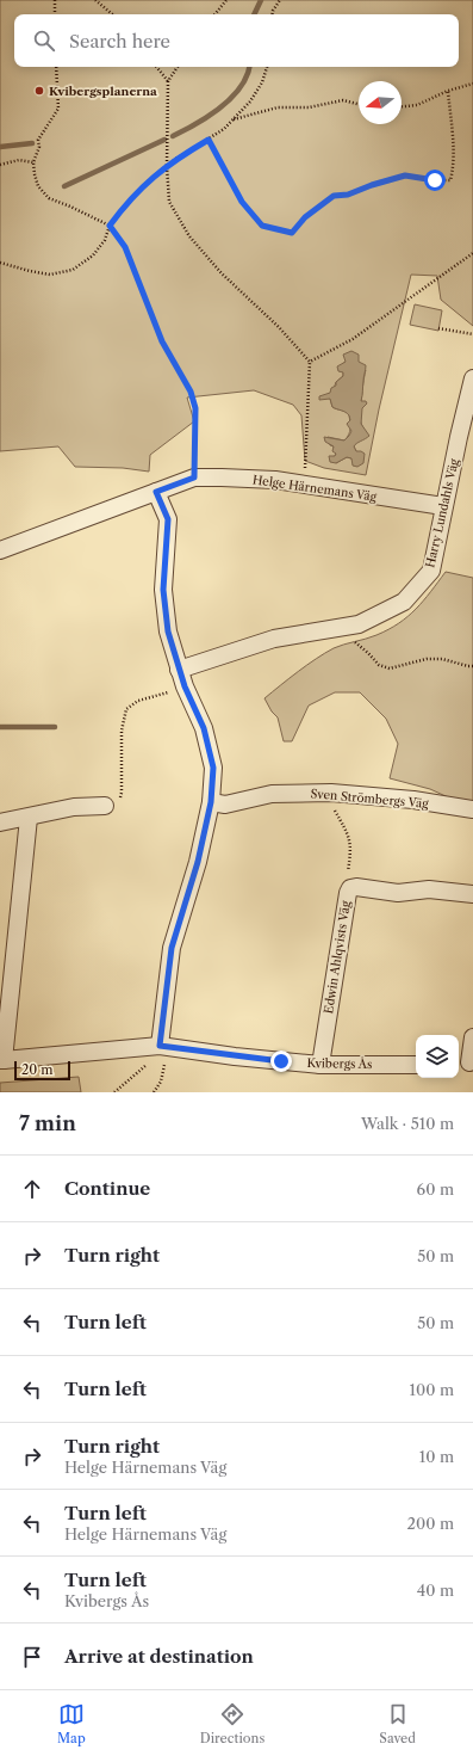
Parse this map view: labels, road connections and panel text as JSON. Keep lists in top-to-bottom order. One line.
{"streets":{"street":["Helge Härnemans Väg","Harry Lundahls Väg","Sven Strömbergs Väg","Edwin Ahlqvists Väg","Kvibergs Ås"]},"crossings":[["Helge Härnemans Väg","Harry Lundahls Väg"],["Edwin Ahlqvists Väg","Kvibergs Ås"]],"places":["Kvibergsplanerna"],"scale_bar":"20 m","north":"left","page":{"search":"Search here","scale":"20 m","heading":["7 min","Walk · 510 m"],"list":[["Continue","60 m"],["Turn right","50 m"],["Turn left","50 m"],["Turn left","100 m"],["Turn right","Helge Härnemans Väg","10 m"],["Turn left","Helge Härnemans Väg","200 m"],["Turn left","Kvibergs Ås","40 m"],"Arrive at destination"],"nav":["Map","Directions","Saved"]}}
